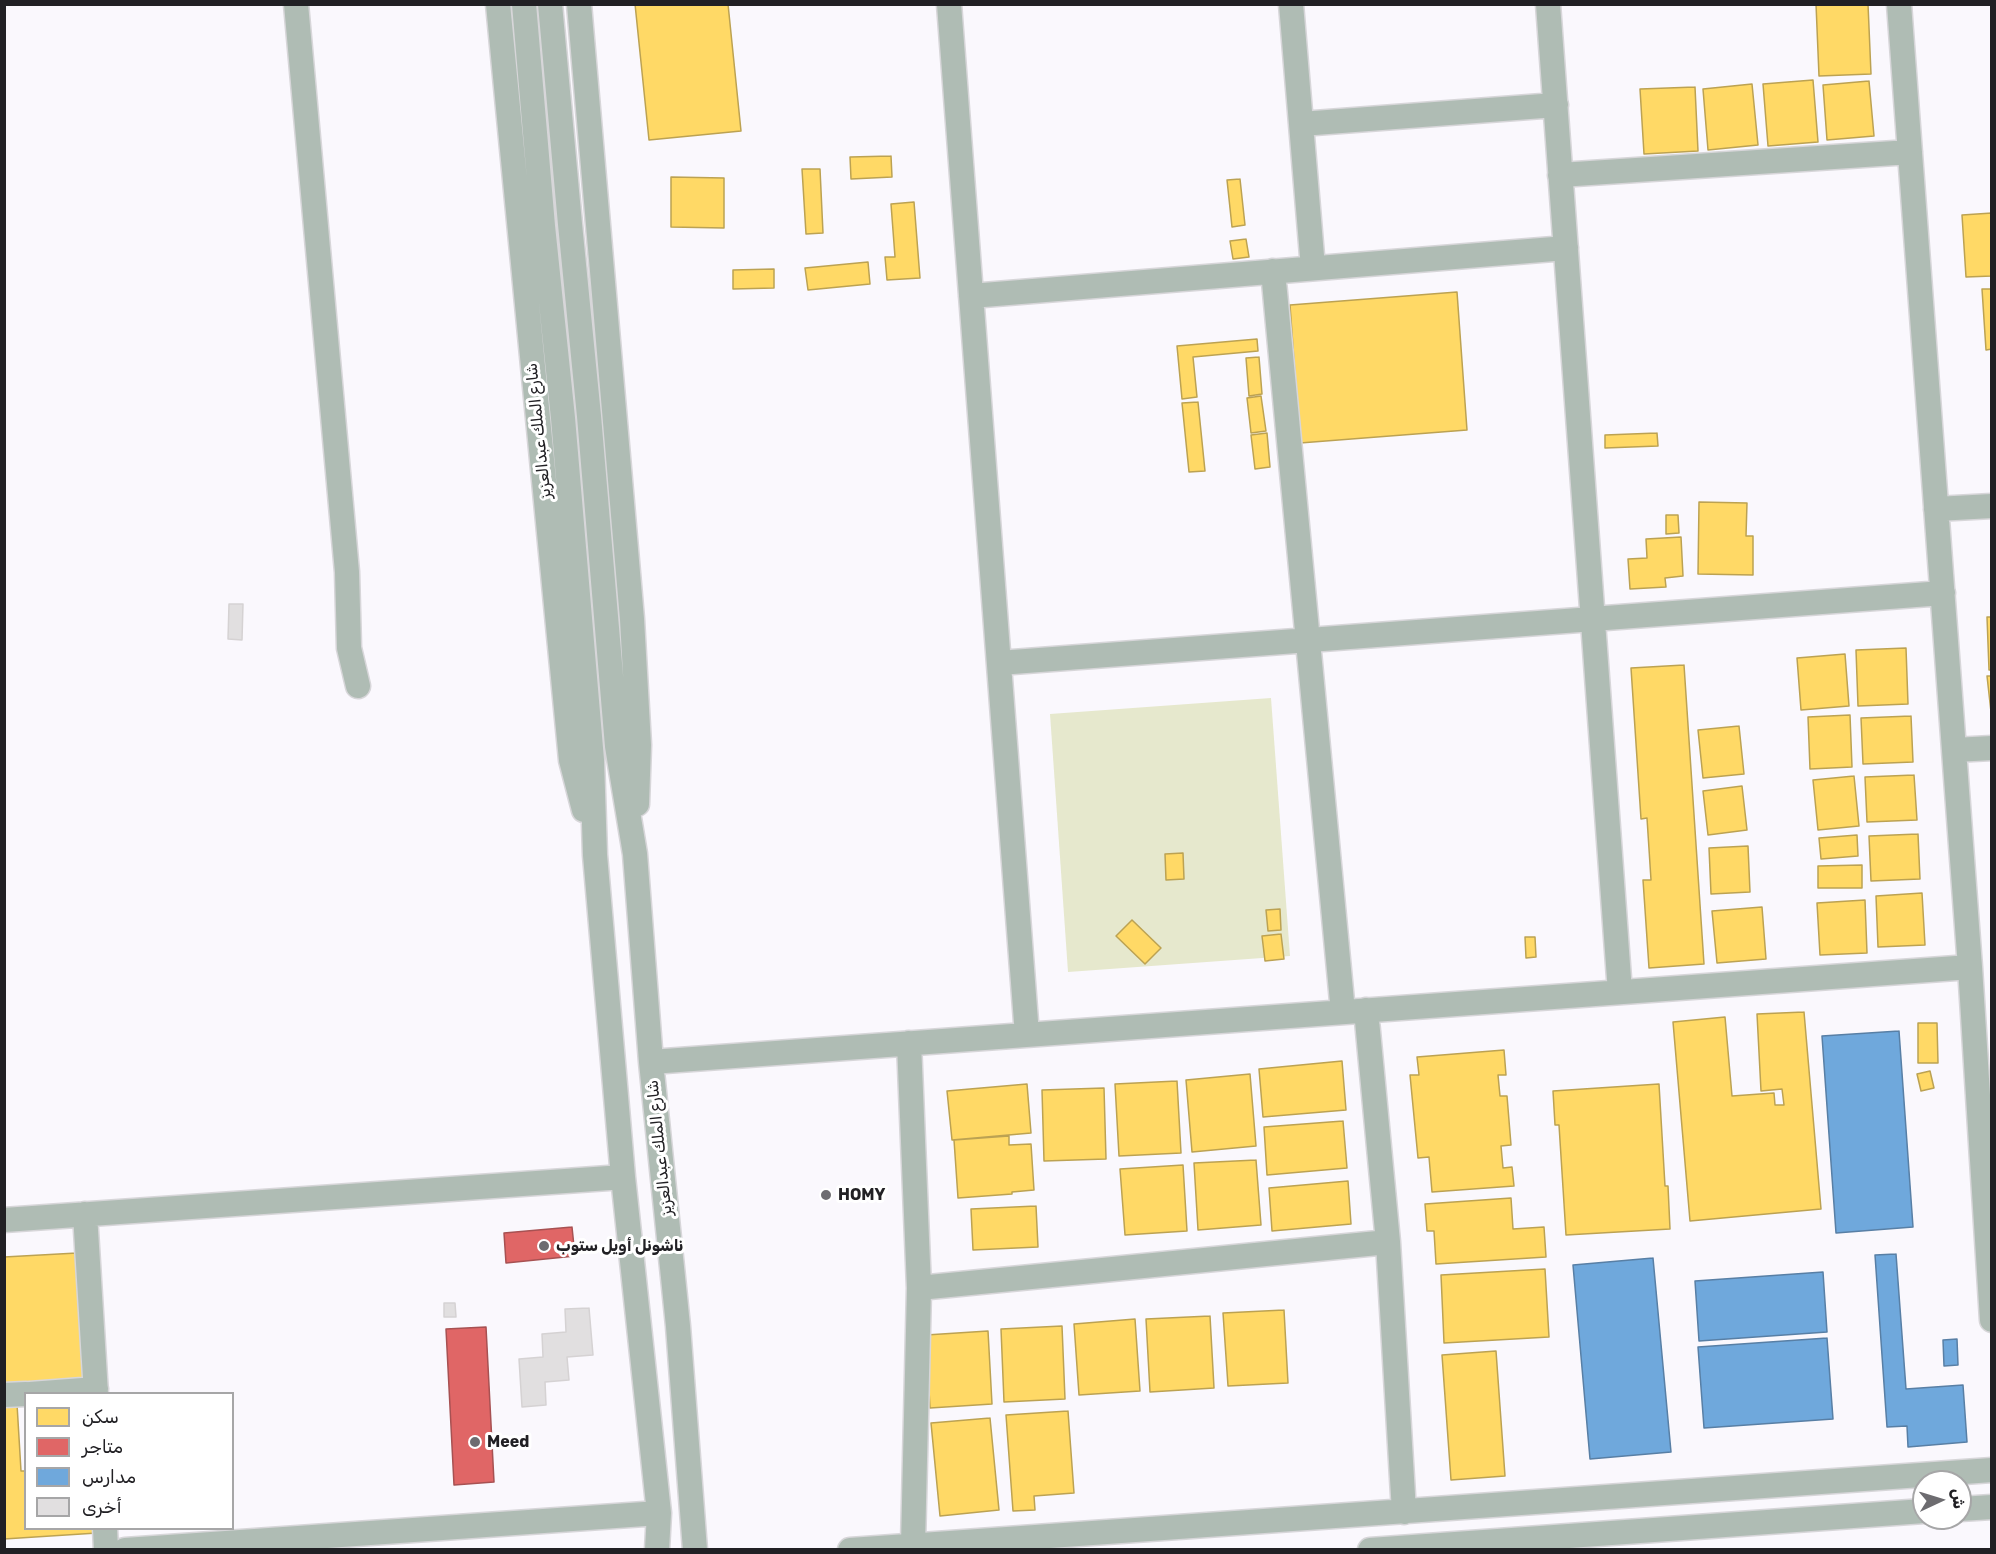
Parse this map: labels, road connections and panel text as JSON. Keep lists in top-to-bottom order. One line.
{"streets":{"street":["شارع الملك عبدالعزيز"]},"places":["HOMY","ناشونل أويل ستوب","Meed"],"legend":["سكن","متاجر","مدارس","أخرى"],"north":"right"}
